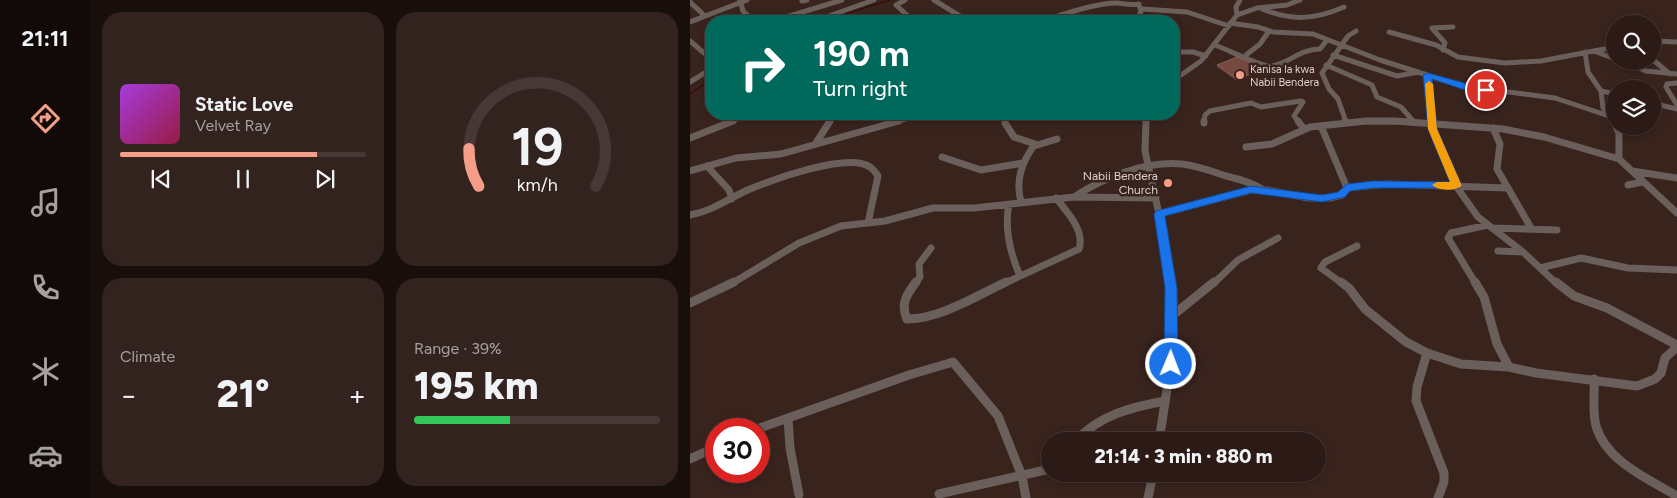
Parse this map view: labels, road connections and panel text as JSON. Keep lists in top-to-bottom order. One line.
{"places":["Kanisa la kwa Nabii Bendera","Nabii Bendera Church"],"page":{"tabs":"21:11","turn":["190 m","Turn right"],"song":["Static Love","Velvet Ray"],"tile":["Climate",["Range · 39%","195 km"]],"heat":["−","21°","+"],"limit":"30","trip":"21:14 · 3 min · 880 m","gauge":["19","km/h"]}}
